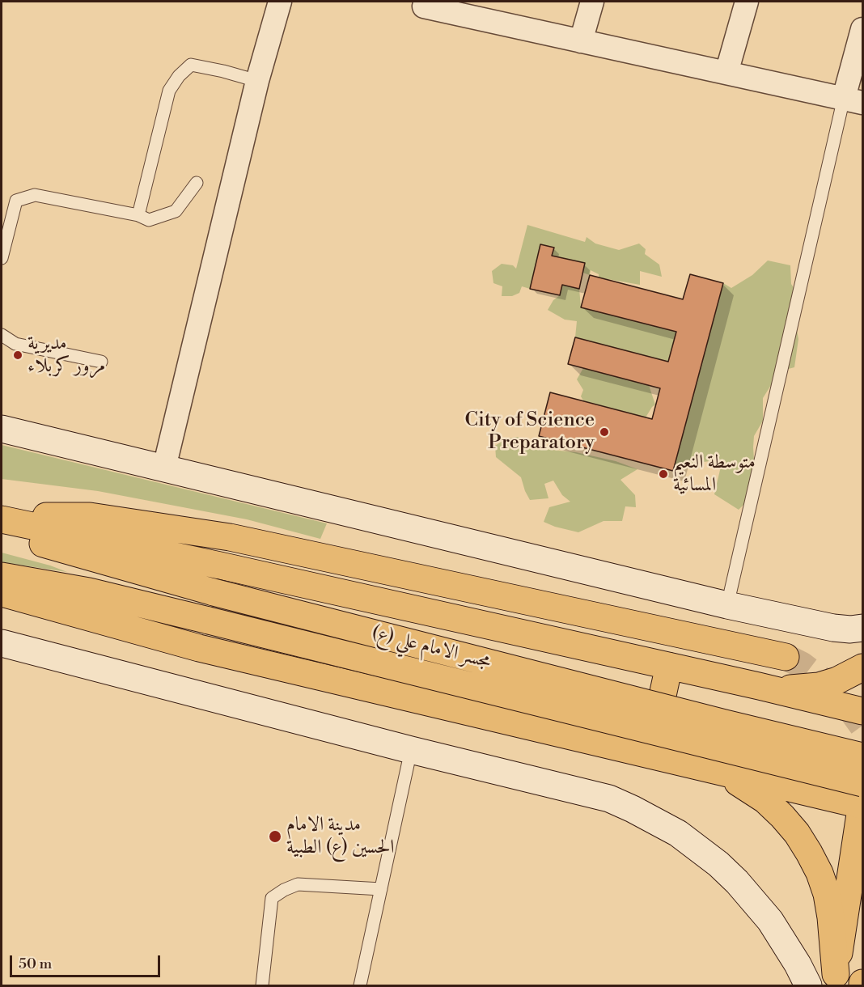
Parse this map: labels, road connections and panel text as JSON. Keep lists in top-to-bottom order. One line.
{"streets":{"main road":["مجسر الامام علي (ع)"]},"places":["مديرية مرور كربلاء","City of Science Preparatory","متوسطة النعيم المسائية","مدينة الامام الحسين (ع) الطبية"],"scale_bar":"50 m"}
